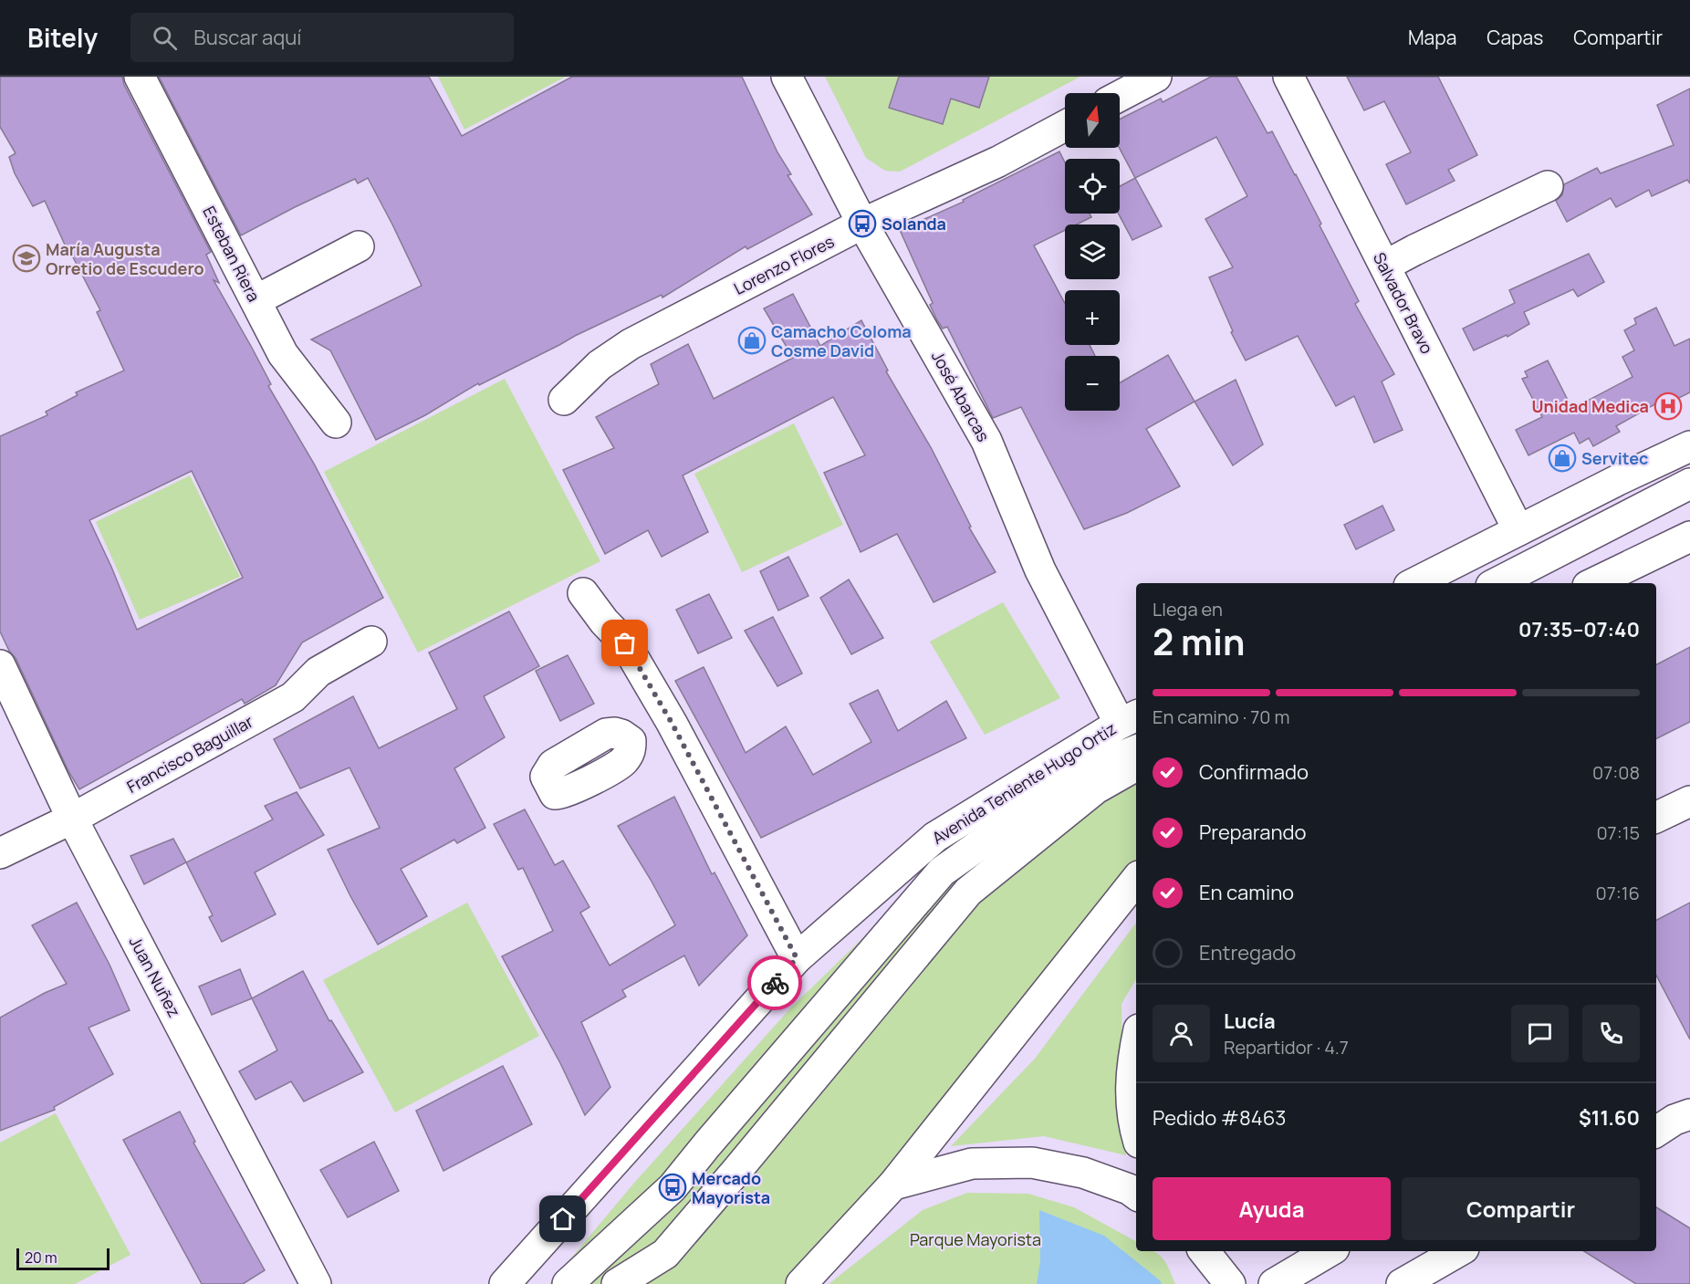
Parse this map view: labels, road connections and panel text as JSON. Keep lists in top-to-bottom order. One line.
{"streets":{"street":["Esteban Riera","Lorenzo Flores","Salvador Bravo","José Abarcas","Francisco Baguillar","Avenida Teniente Hugo Ortiz","Juan Nuñez"]},"crossings":[["Lorenzo Flores","José Abarcas"],["José Abarcas","Avenida Teniente Hugo Ortiz"],["Francisco Baguillar","Juan Nuñez"]],"parks":["Parque Mayorista"],"places":{"bus stop":["Solanda","Mercado Mayorista"],"school or university":["María Augusta Orretio de Escudero"],"shop":["Camacho Coloma Cosme David","Servitec"],"hospital":["Unidad Medica"]},"scale_bar":"20 m","north":"top","page":{"header":"Bitely","search":"Buscar aquí","nav":["Mapa","Capas","Compartir"],"map_buttons":["+","−"],"heading":["2 min","Llega en","07:35–07:40"],"panel":["Lucía","Repartidor · 4.7","Pedido #8463","$11.60"],"bar":"En camino · 70 m","list":[["Confirmado","07:08"],["Preparando","07:15"],["En camino","07:16"],"Entregado"],"buttons":["Ayuda","Compartir"],"scale":"20 m"}}
